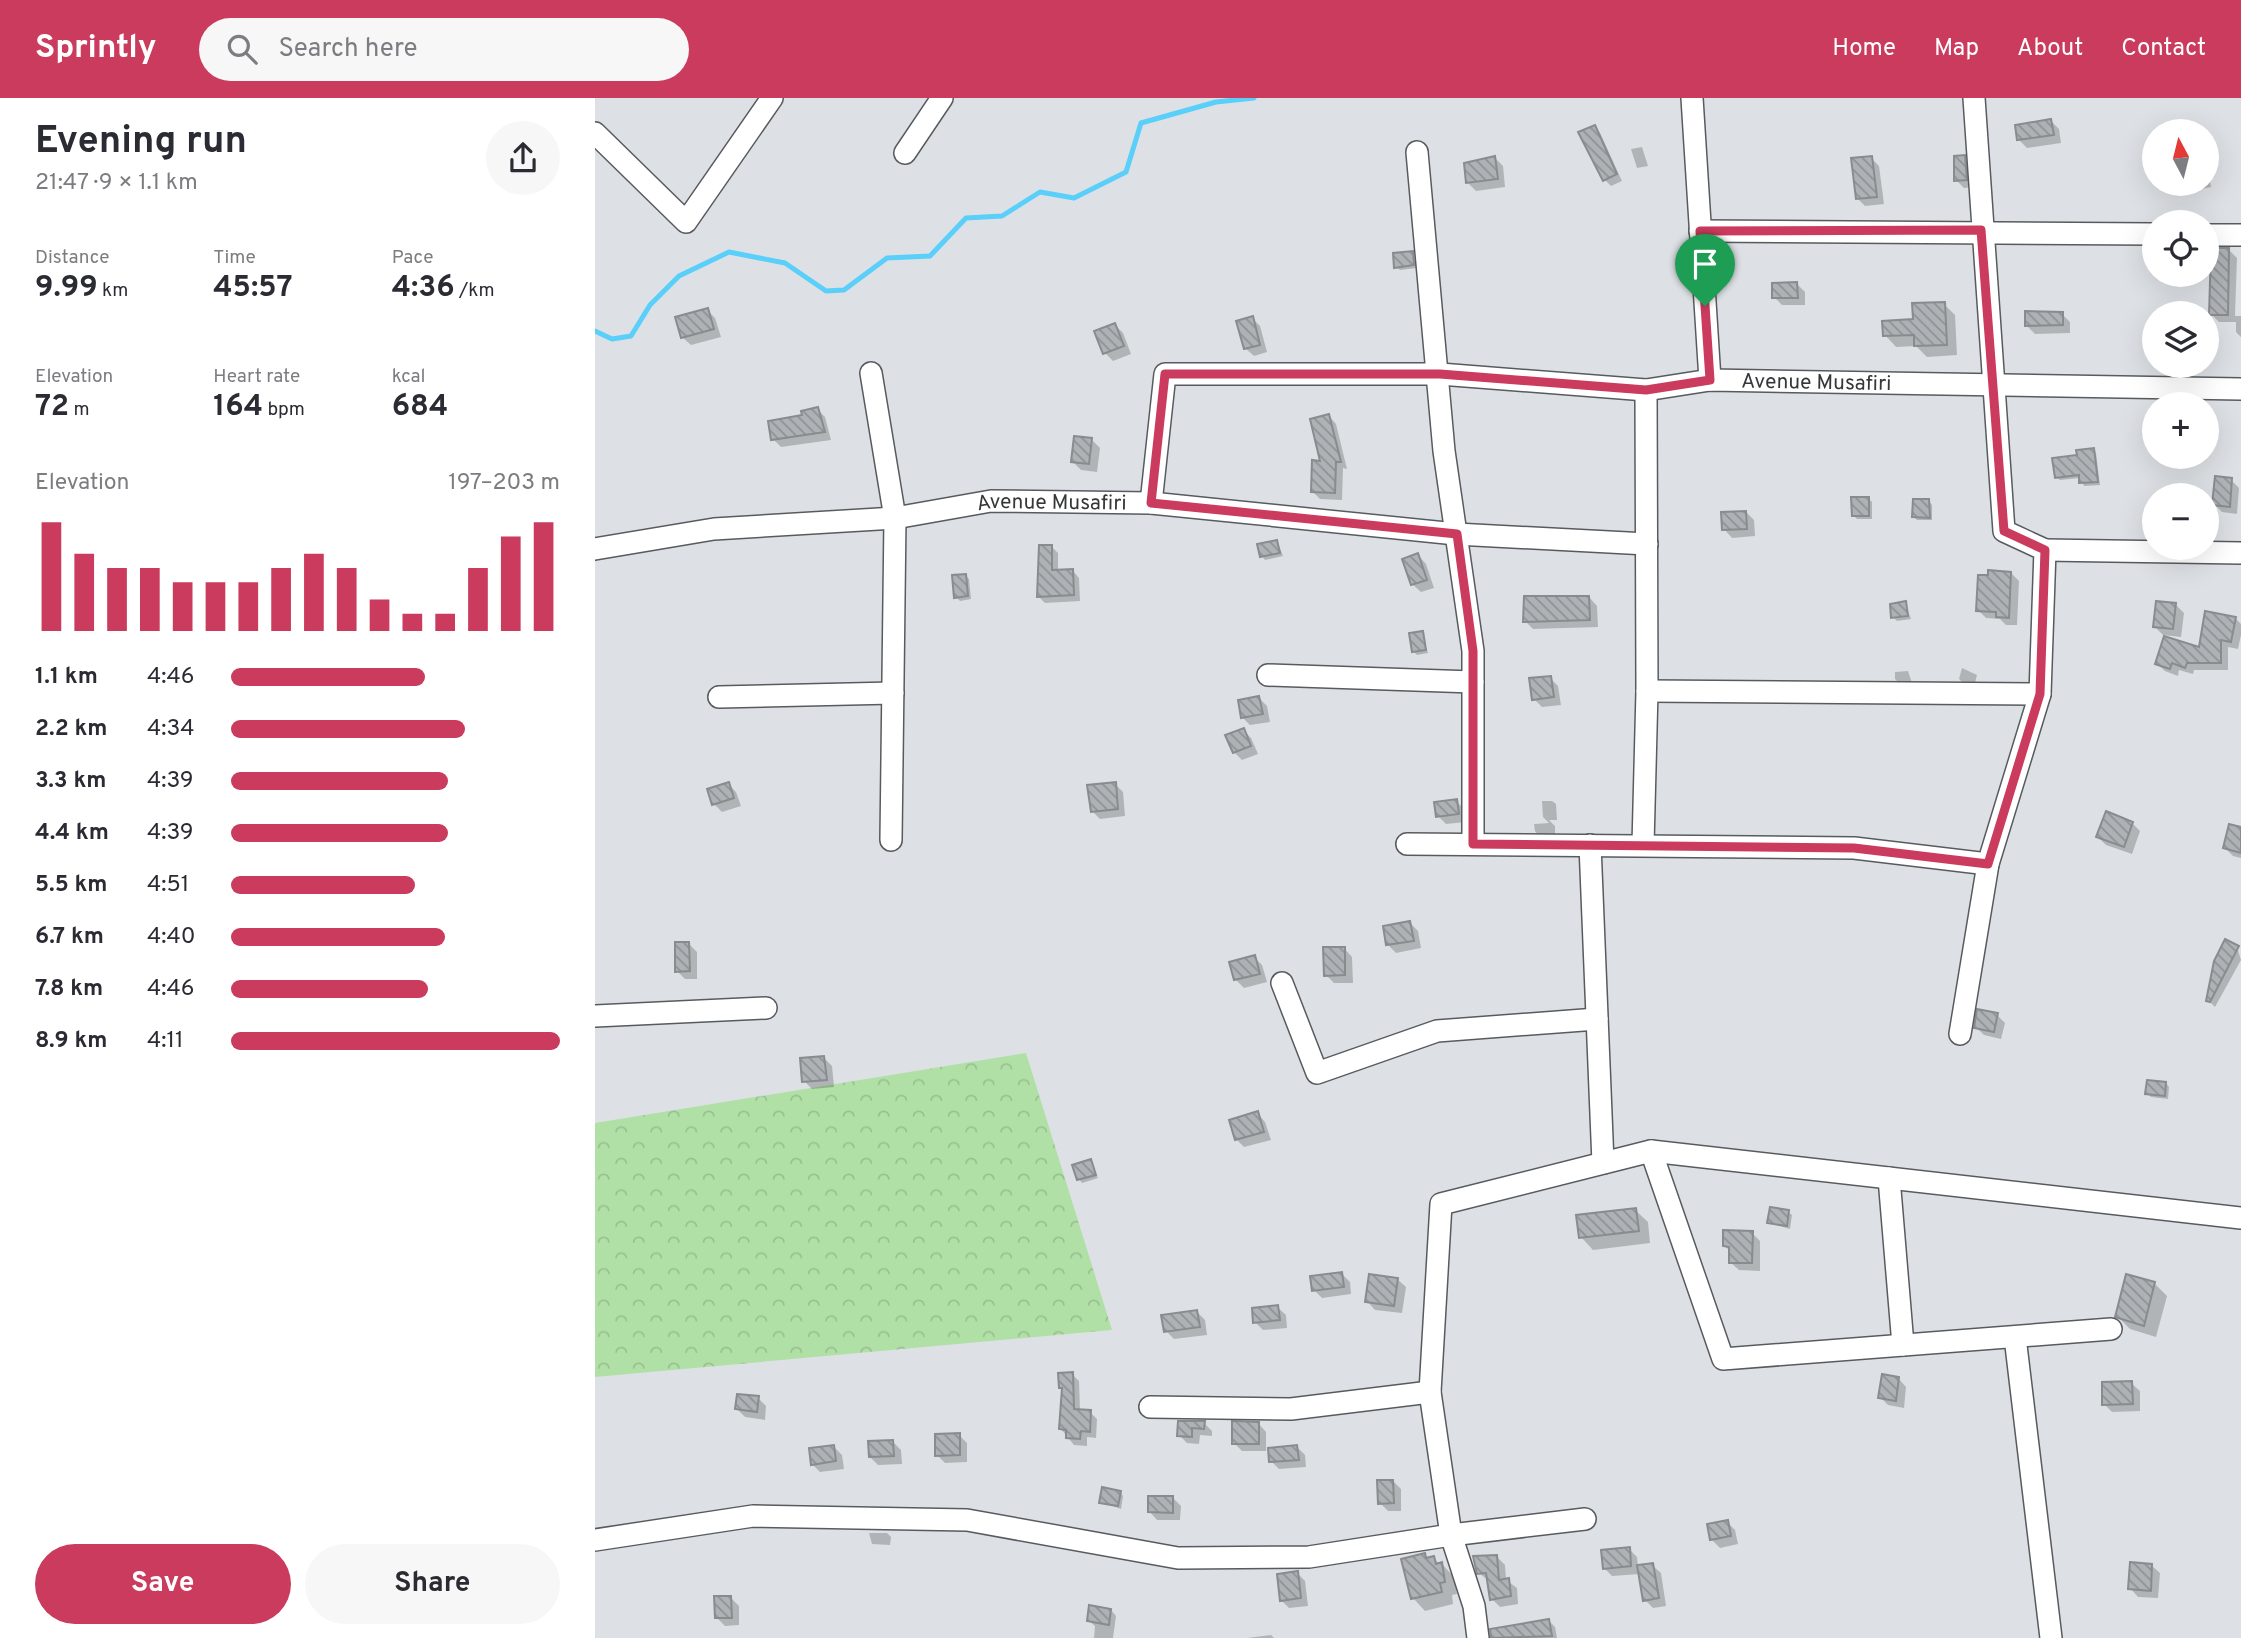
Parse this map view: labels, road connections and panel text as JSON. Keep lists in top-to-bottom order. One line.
{"streets":{"street":["Avenue Musafiri"]},"north":"top","page":{"header":"Sprintly","search":"Search here","nav":["Home","Map","About","Contact"],"heading":["Evening run","21:47 · 9 × 1.1 km"],"map_buttons":["+","−"],"stats":[["Distance","9.99 km"],["Time","45:57"],["Pace","4:36 /km"],["Elevation","72 m"],["Heart rate","164 bpm"],["kcal","684"]],"chart":["Elevation","197–203 m"],"list":[{"name":"1.1 km","note":"4:46"},{"name":"2.2 km","note":"4:34"},{"name":"3.3 km","note":"4:39"},{"name":"4.4 km","note":"4:39"},{"name":"5.5 km","note":"4:51"},{"name":"6.7 km","note":"4:40"},{"name":"7.8 km","note":"4:46"},{"name":"8.9 km","note":"4:11"}],"buttons":["Save","Share"]}}
